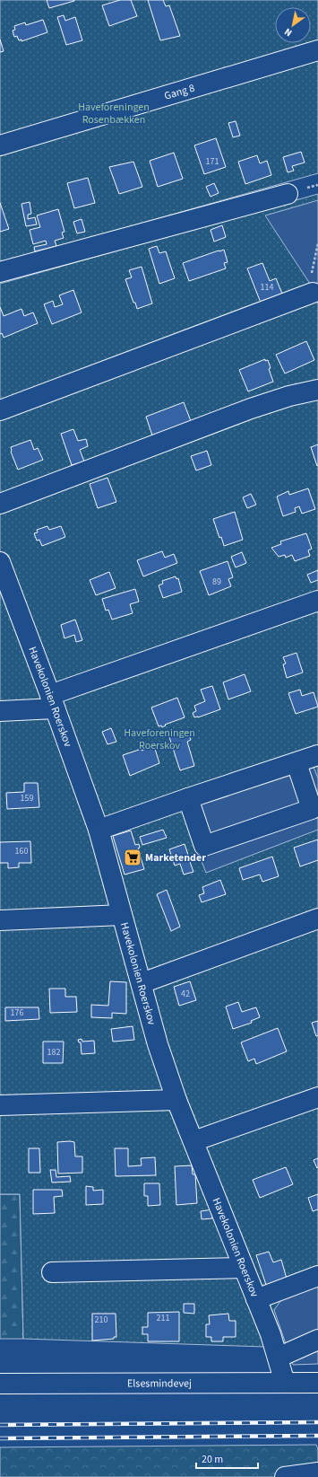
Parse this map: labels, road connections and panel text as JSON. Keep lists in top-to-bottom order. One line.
{"streets":{"street":["Gang 8","Havekolonien Roerskov","Elsesmindevej"]},"crossings":[["Havekolonien Roerskov","Elsesmindevej"]],"parks":["Haveforeningen Rosenbækken","Haveforeningen Roerskov"],"places":{"supermarket":["Marketender"]},"house_numbers":["171","114","89","159","160","42","176","182","211","210"],"scale_bar":"20 m","north":"bottom left"}
